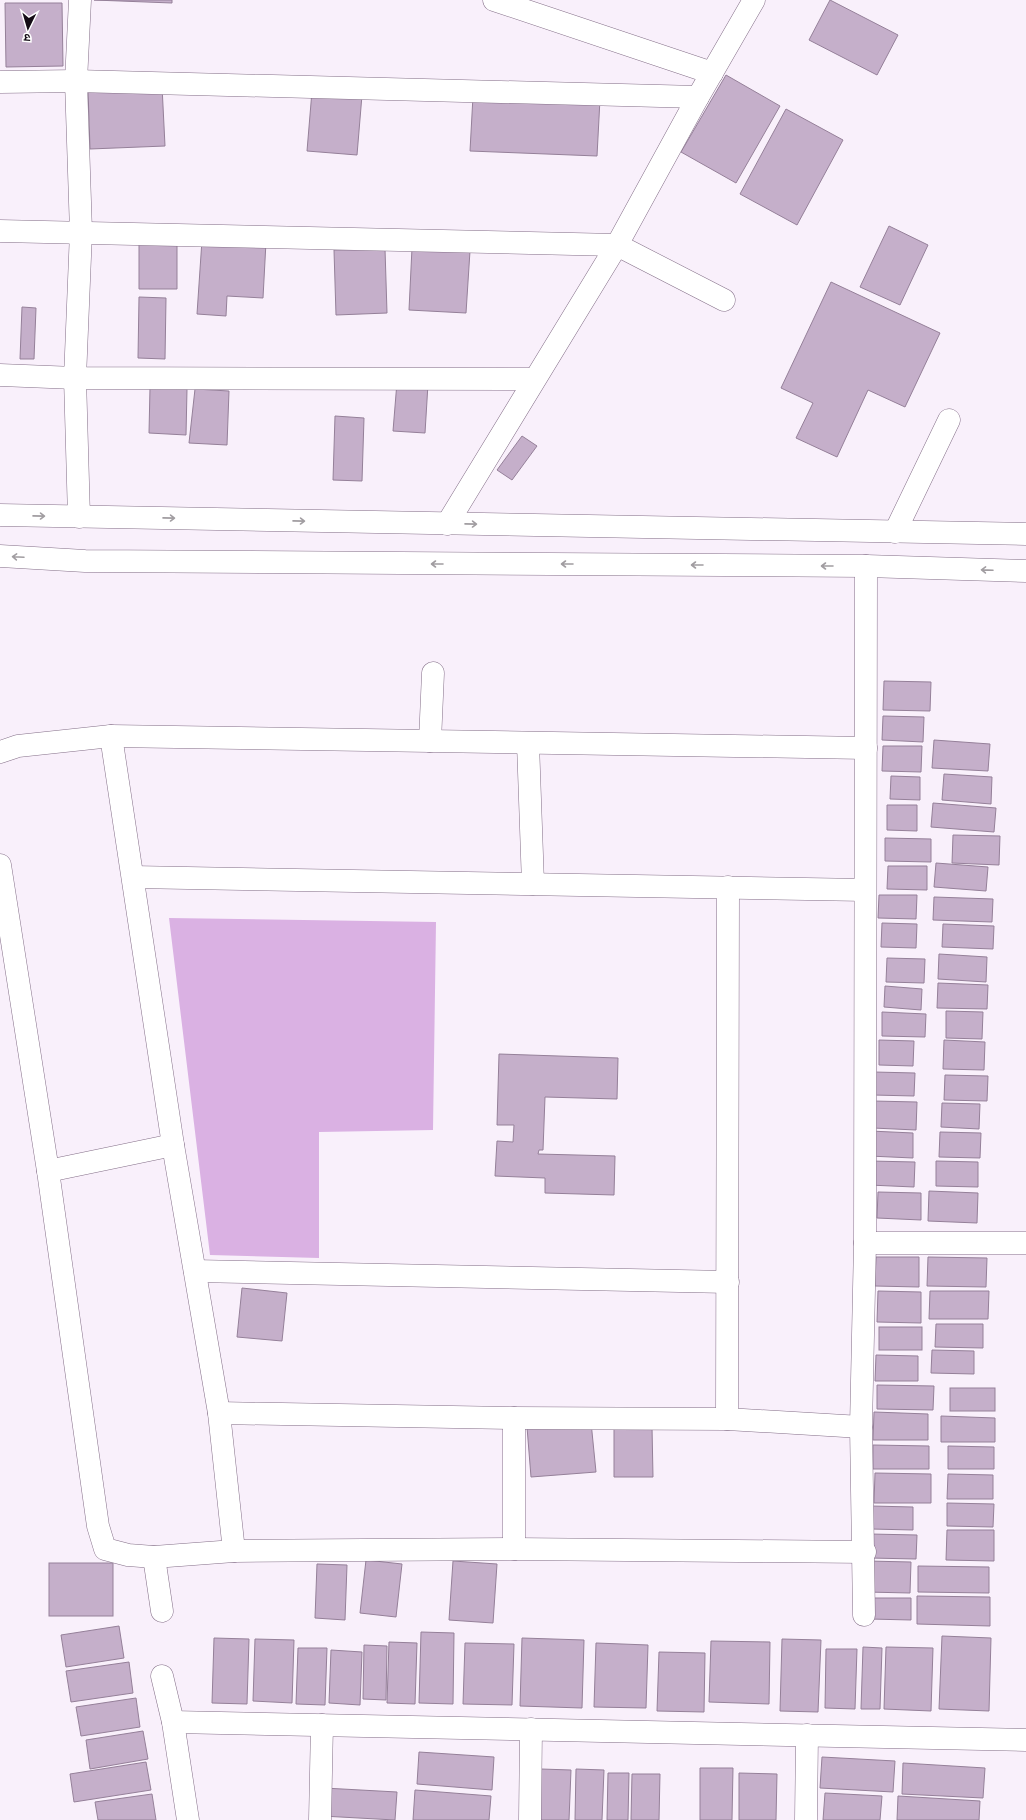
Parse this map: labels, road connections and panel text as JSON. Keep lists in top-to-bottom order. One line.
{"north":"bottom"}
